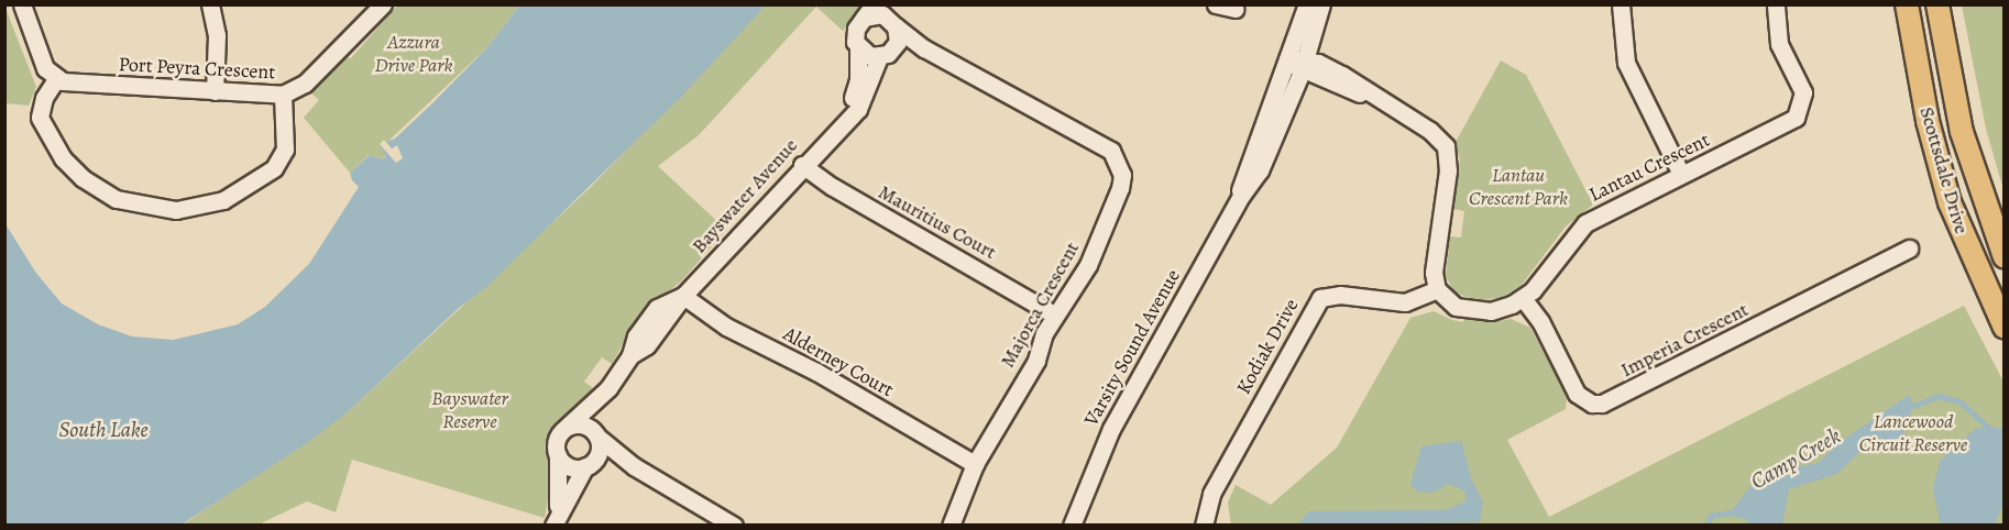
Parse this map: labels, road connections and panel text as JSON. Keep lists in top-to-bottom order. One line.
{"streets":{"main road":["Scottsdale Drive"],"street":["Port Peyra Crescent","Lantau Crescent","Bayswater Avenue","Mauritius Court","Majorca Crescent","Imperia Crescent","Kodiak Drive","Varsity Sound Avenue","Alderney Court"]},"crossings":[["Lantau Crescent","Imperia Crescent"],["Lantau Crescent","Kodiak Drive"],["Bayswater Avenue","Mauritius Court"],["Bayswater Avenue","Majorca Crescent"],["Bayswater Avenue","Alderney Court"],["Mauritius Court","Majorca Crescent"],["Majorca Crescent","Alderney Court"]],"water":["South Lake","Camp Creek"],"parks":["Azzura Drive Park","Lantau Crescent Park","Bayswater Reserve","Lancewood Circuit Reserve"]}
